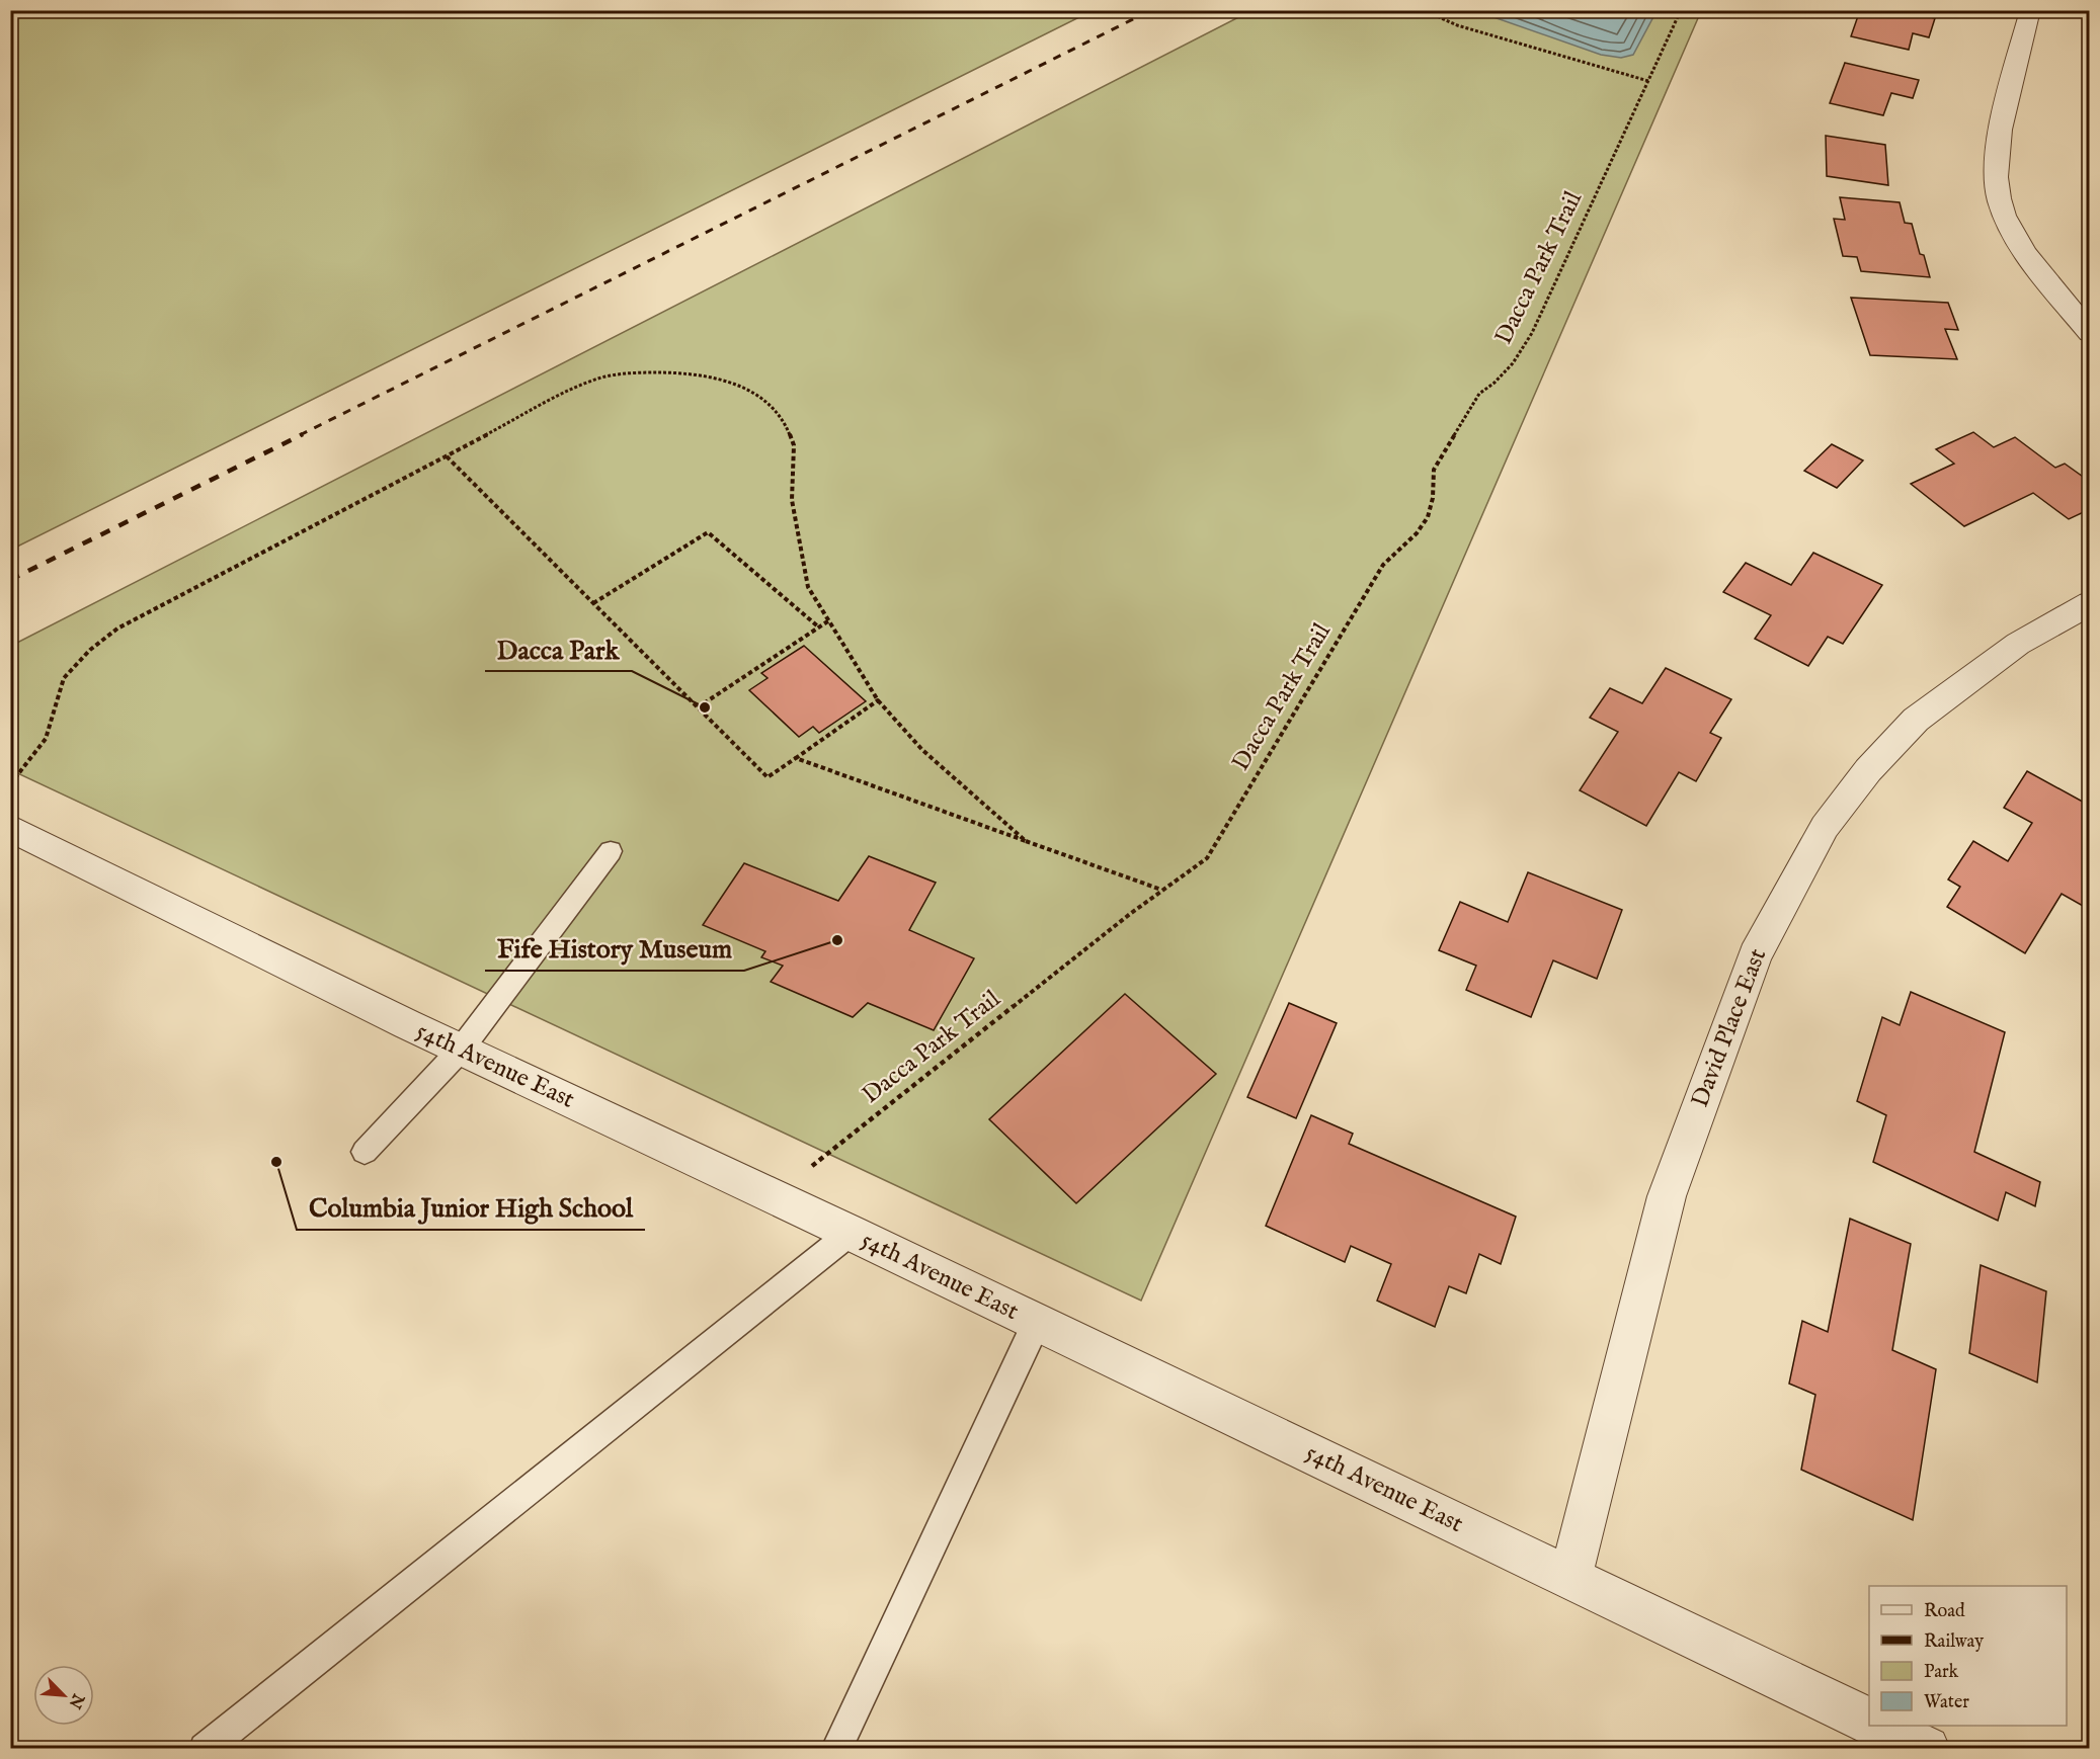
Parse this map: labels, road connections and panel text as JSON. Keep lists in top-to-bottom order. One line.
{"streets":{"street":["David Place East","54th Avenue East"],"path":["Dacca Park Trail"]},"crossings":[["Dacca Park Trail","54th Avenue East"],["David Place East","54th Avenue East"]],"places":["Dacca Park","Fife History Museum","Columbia Junior High School"],"legend":["Road","Railway","Park","Water"],"north":"bottom right"}
